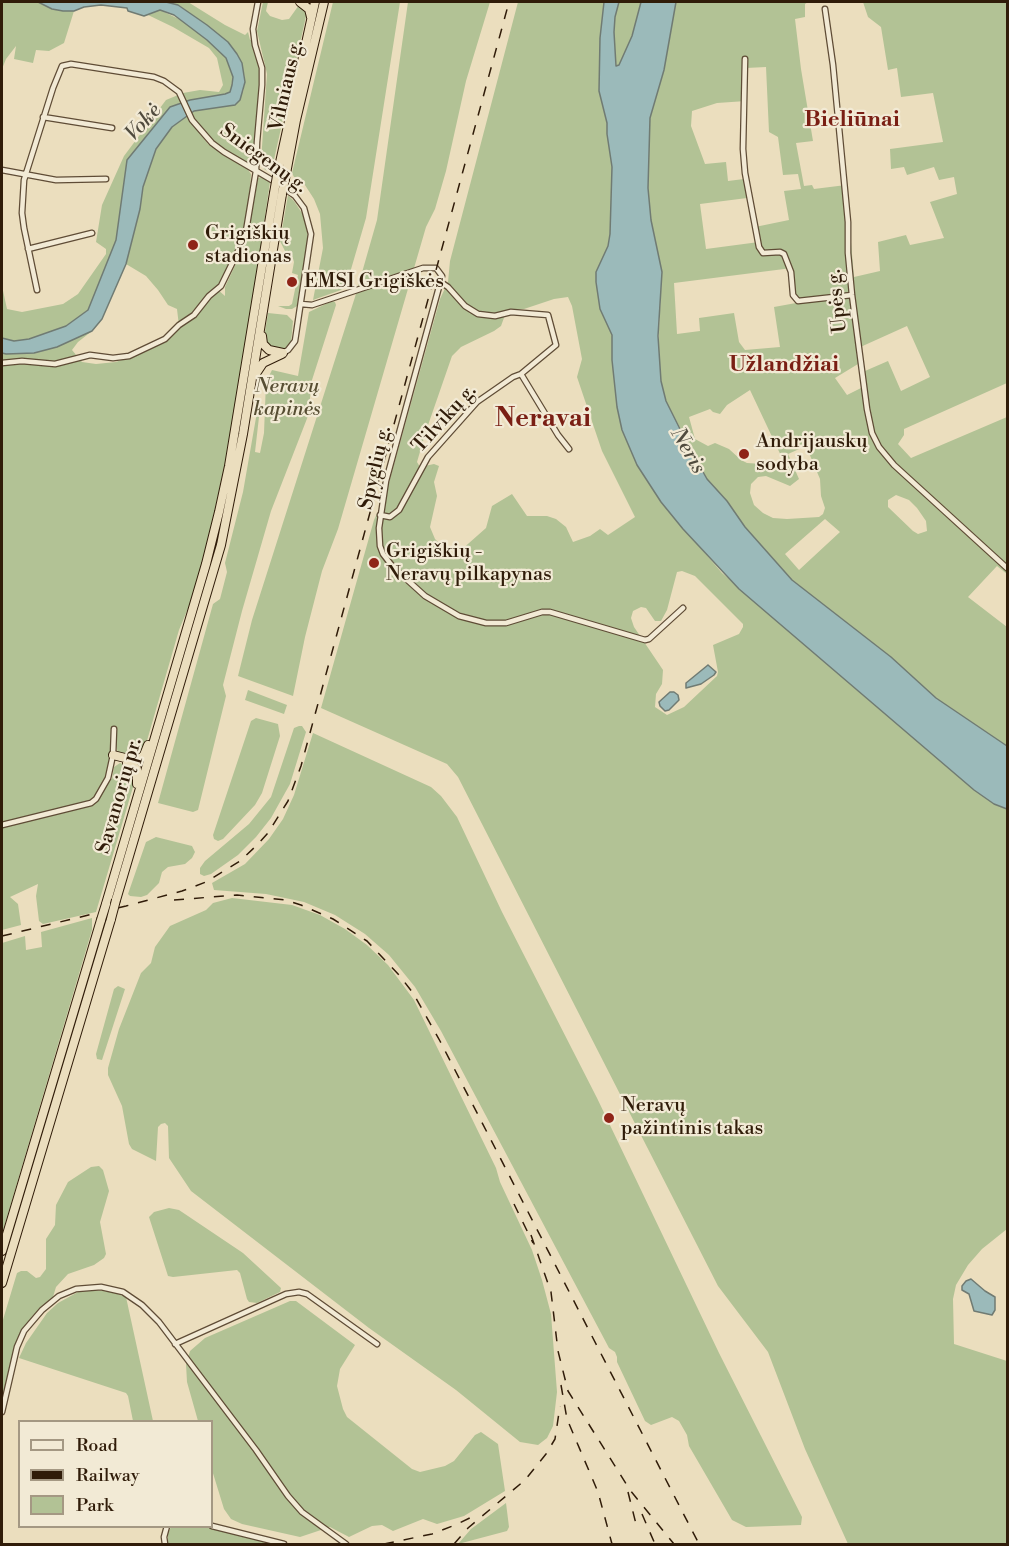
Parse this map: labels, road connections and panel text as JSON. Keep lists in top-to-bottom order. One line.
{"streets":{"highway":["Vilniaus g.","Savanorių pr."],"street":["Sniegenų g.","Upės g.","Tilvikų g.","Spyglių g."]},"crossings":[["Tilvikų g.","Spyglių g."]],"districts":["Bieliūnai","Užlandžiai","Neravai"],"water":["Vokė","Neris"],"parks":["Neravų kapinės"],"places":["Grigiškių stadionas","EMSI Grigiškės","Andrijauskų sodyba","Grigiškių - Neravų pilkapynas","Neravų pažintinis takas"],"legend":["Road","Railway","Park"]}
